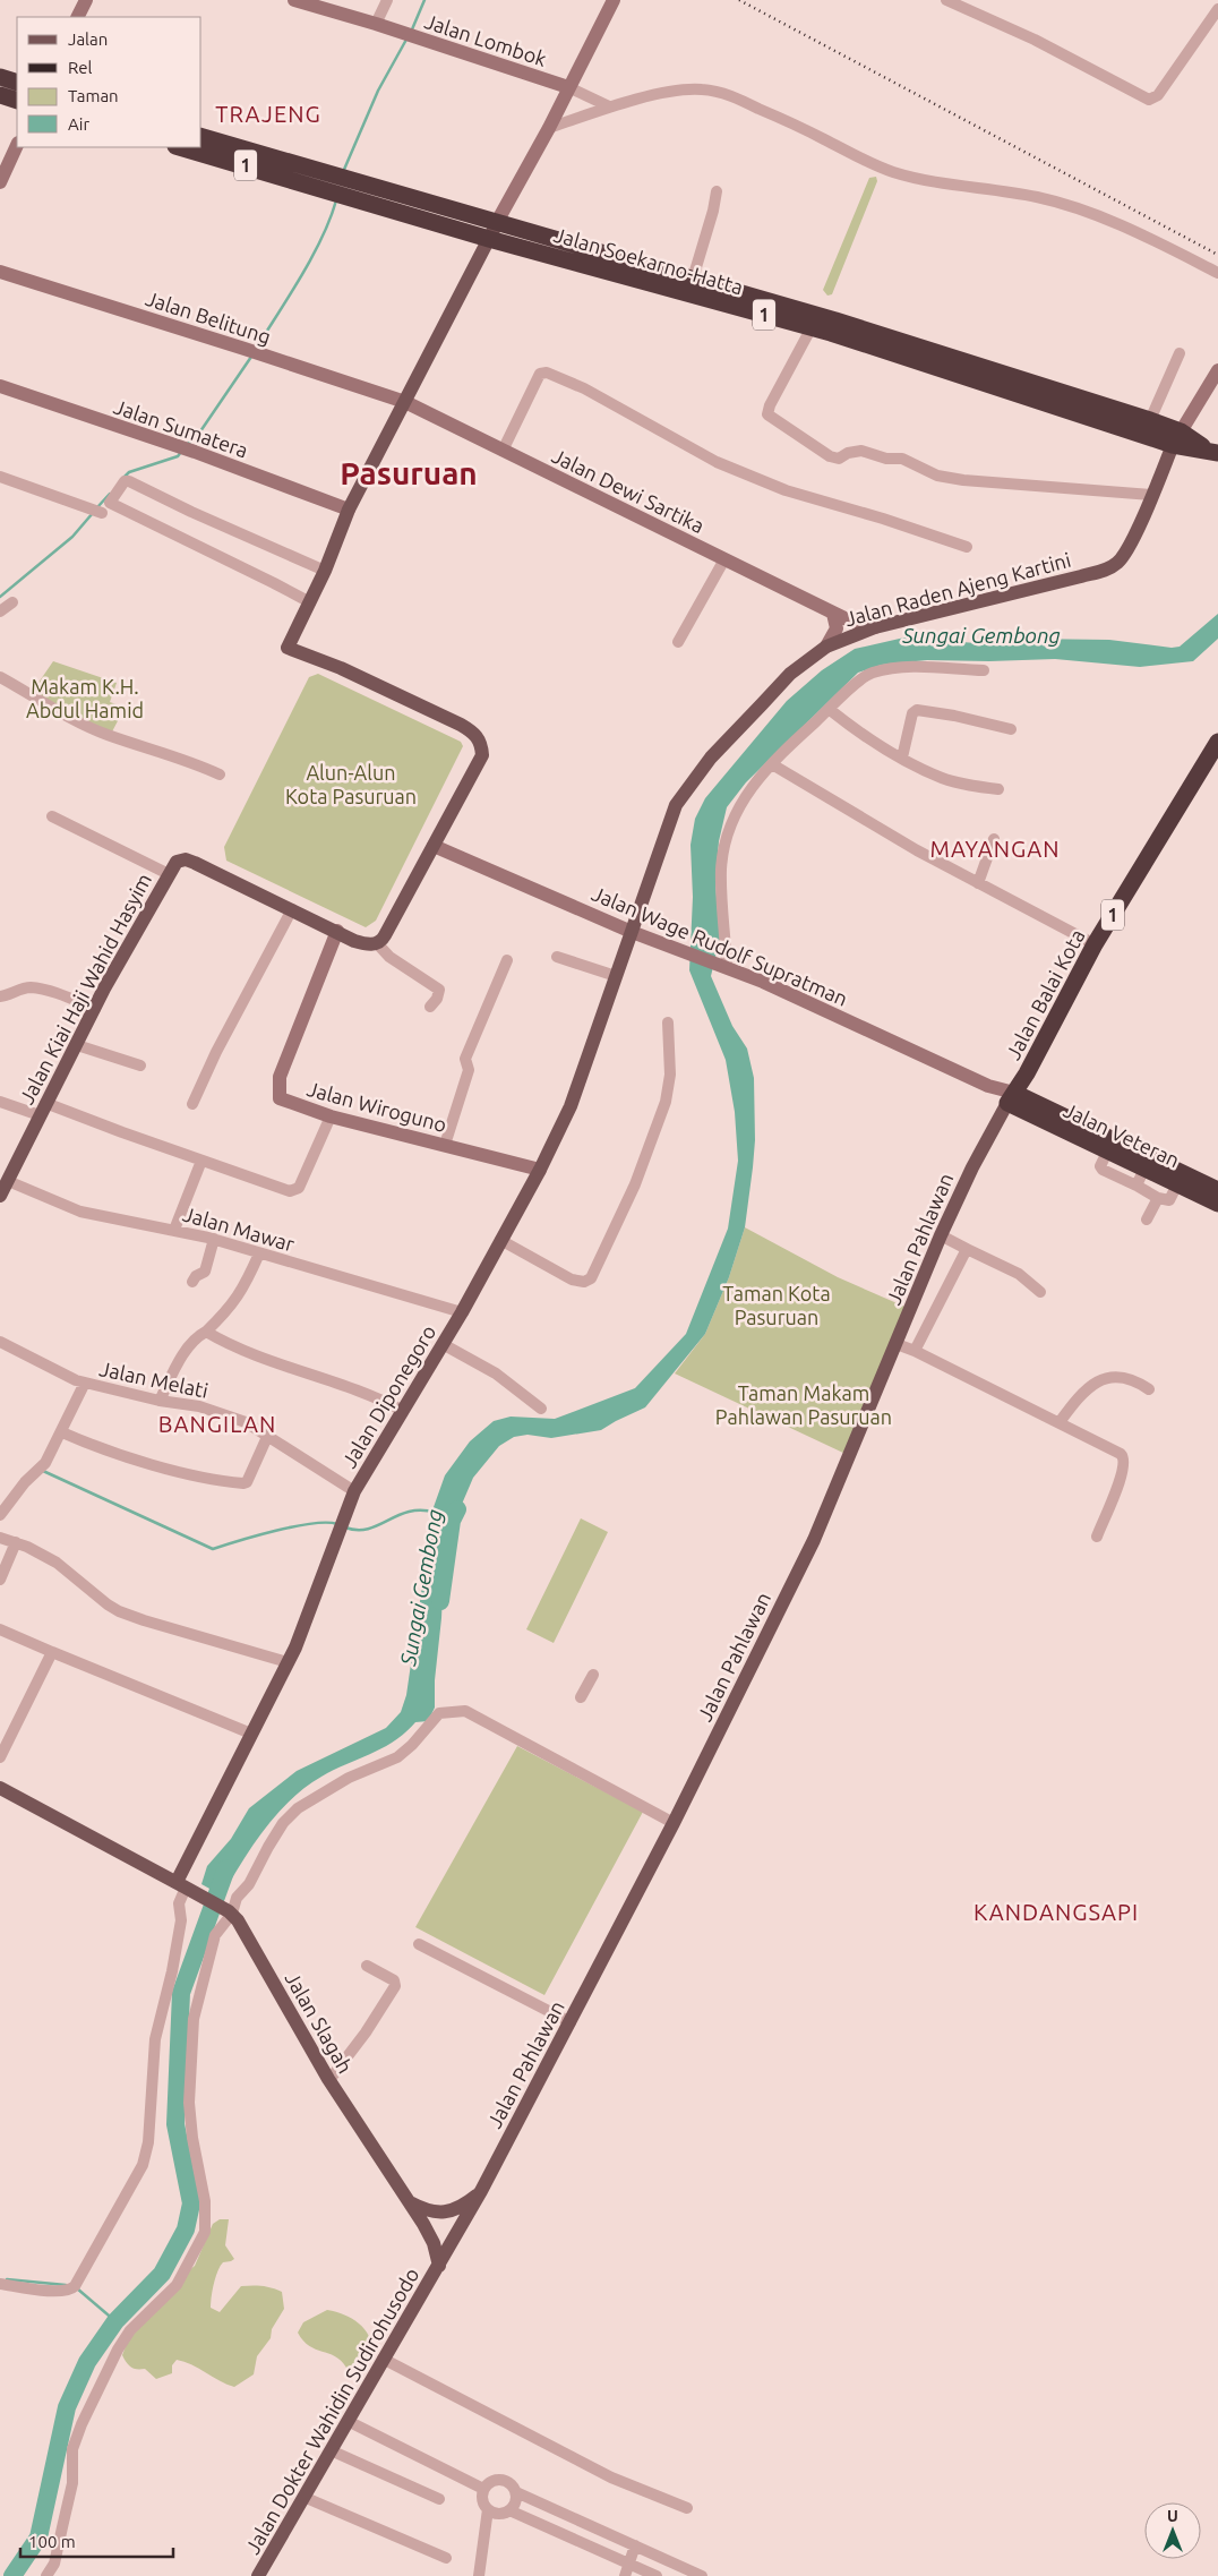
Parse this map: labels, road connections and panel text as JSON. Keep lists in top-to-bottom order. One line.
{"streets":{"highway":["1","Jalan Soekarno-Hatta","Jalan Balai Kota","Jalan Veteran"],"main road":["Jalan Raden Ajeng Kartini","Jalan Kiai Haji Wahid Hasyim","Jalan Pahlawan","Jalan Diponegoro","Jalan Slagah","Jalan Dokter Wahidin Sudirohusodo"],"street":["Jalan Lombok","Jalan Belitung","Jalan Sumatera","Jalan Dewi Sartika","Jalan Wage Rudolf Supratman","Jalan Wiroguno","Jalan Mawar","Jalan Melati"]},"crossings":[["1","Jalan Soekarno-Hatta"],["1","Jalan Raden Ajeng Kartini"],["Jalan Soekarno-Hatta","Jalan Raden Ajeng Kartini"],["Jalan Belitung","Jalan Dewi Sartika"],["Jalan Dewi Sartika","Jalan Raden Ajeng Kartini"],["Jalan Raden Ajeng Kartini","Jalan Wage Rudolf Supratman"],["Jalan Raden Ajeng Kartini","Jalan Diponegoro"],["Jalan Wage Rudolf Supratman","Jalan Balai Kota"],["Jalan Wage Rudolf Supratman","Jalan Veteran"],["Jalan Wage Rudolf Supratman","Jalan Pahlawan"],["Jalan Wage Rudolf Supratman","Jalan Diponegoro"],["Jalan Kiai Haji Wahid Hasyim","Jalan Mawar"],["Jalan Balai Kota","Jalan Veteran"],["Jalan Balai Kota","Jalan Pahlawan"],["Jalan Wiroguno","Jalan Diponegoro"],["Jalan Veteran","Jalan Pahlawan"],["Jalan Mawar","Jalan Diponegoro"],["Jalan Pahlawan","Jalan Slagah"],["Jalan Pahlawan","Jalan Dokter Wahidin Sudirohusodo"],["Jalan Melati","Jalan Diponegoro"],["Jalan Diponegoro","Jalan Slagah"],["Jalan Slagah","Jalan Dokter Wahidin Sudirohusodo"]],"districts":["TRAJENG","Pasuruan","MAYANGAN","BANGILAN","KANDANGSAPI"],"water":["Sungai Gembong"],"parks":["Makam K.H. Abdul Hamid","Alun-Alun Kota Pasuruan","Taman Kota Pasuruan","Taman Makam Pahlawan Pasuruan"],"legend":["Jalan","Rel","Taman","Air"],"scale_bar":"100 m","north":"top"}
